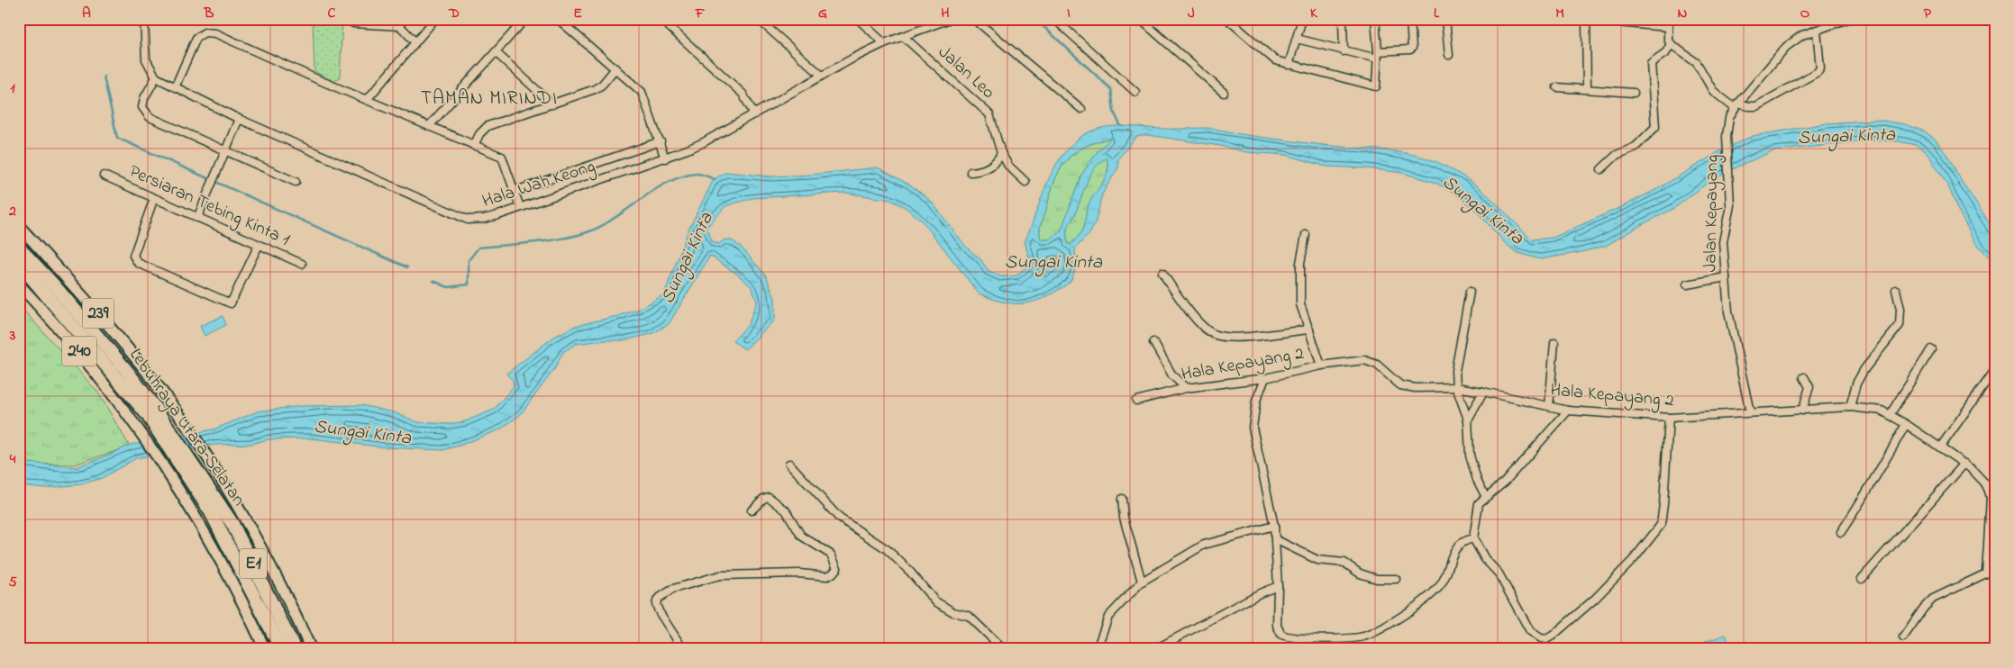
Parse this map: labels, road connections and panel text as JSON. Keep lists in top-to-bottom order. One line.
{"streets":{"highway":["Lebuhraya Utara–Selatan","E1"],"main road":["239","240"],"street":["Jalan Leo","Hala Wah Keong","Persiaran Tebing Kinta 1","Jalan Kepayang","Hala Kepayang 2"]},"crossings":[["Jalan Leo","Hala Wah Keong"],["Jalan Kepayang","Hala Kepayang 2"]],"districts":["TAMAN MIRINDI"],"water":["Sungai Kinta"],"grid":{"columns":["A","B","C","D","E","F","G","H","I","J","K","L","M","N","O","P"],"rows":["1","2","3","4","5"]}}
